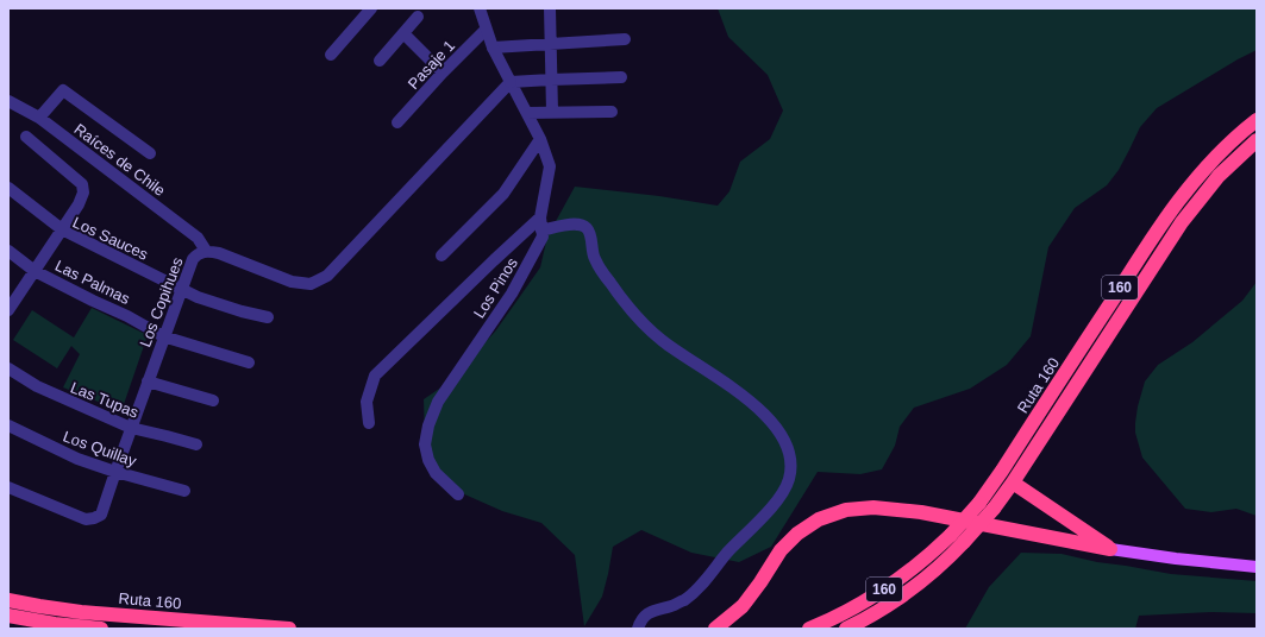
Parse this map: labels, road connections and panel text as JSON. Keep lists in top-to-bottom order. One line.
{"streets":{"highway":["160","Ruta 160"],"street":["Pasaje 1","Raíces de Chile","Los Sauces","Las Palmas","Los Pinos","Los Copihues","Las Tupas","Los Quillay"]},"crossings":[["Pasaje 1","Los Pinos"],["Raíces de Chile","Los Copihues"],["Los Sauces","Las Palmas"],["Los Sauces","Los Copihues"],["Las Palmas","Los Copihues"],["Los Pinos","Los Copihues"],["Los Copihues","Las Tupas"],["Los Copihues","Los Quillay"]]}
